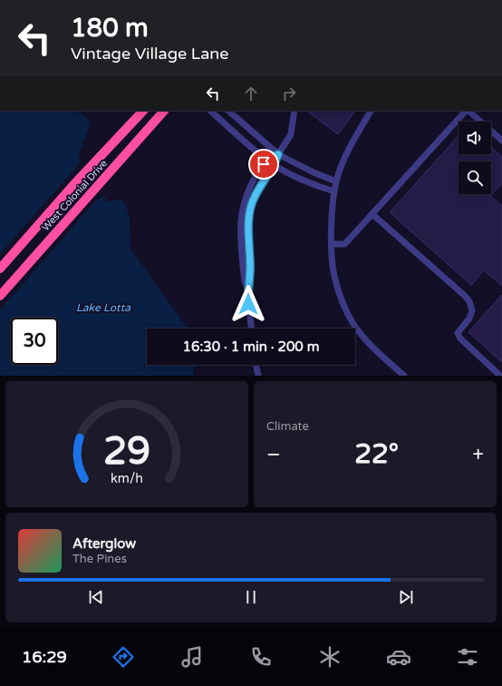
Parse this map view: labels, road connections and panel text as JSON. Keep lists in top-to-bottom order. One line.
{"streets":{"highway":["West Colonial Drive"]},"water":["Lake Lotta"],"page":{"turn":["180 m","Vintage Village Lane"],"limit":"30","trip":"16:30 · 1 min · 200 m","tile":"Climate","heat":["−","22°","+"],"song":["Afterglow","The Pines"],"tabs":"16:29","gauge":["29","km/h"]}}
